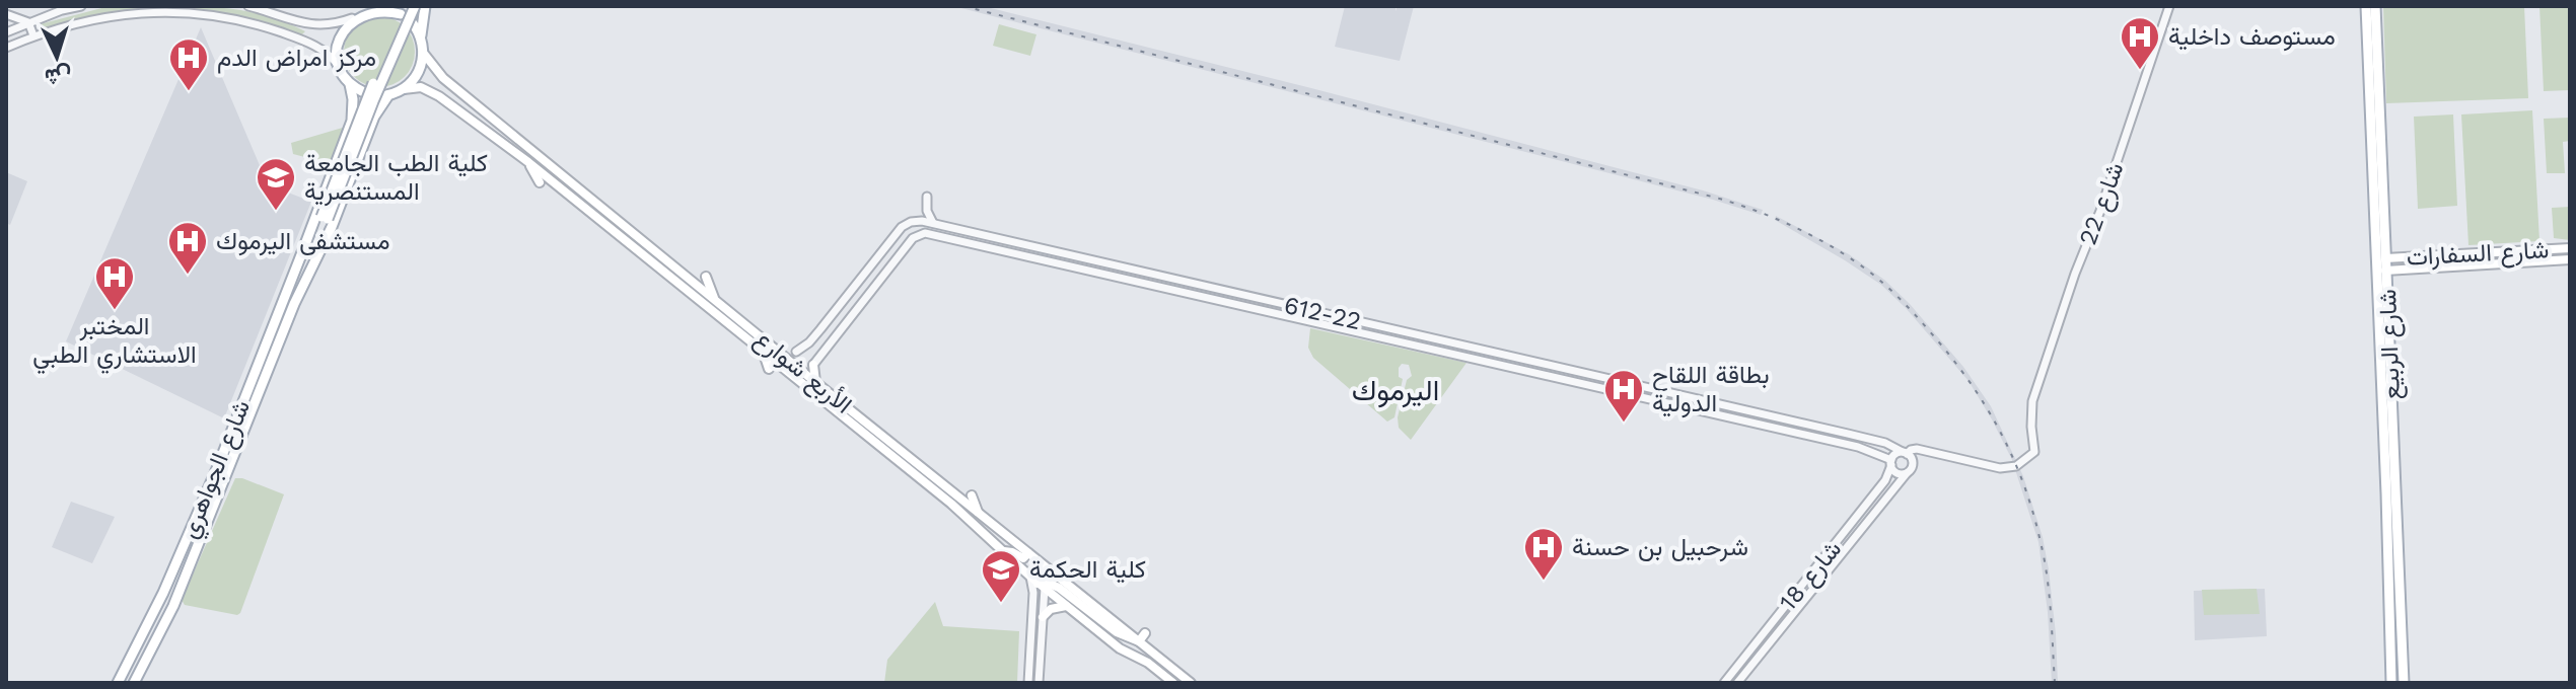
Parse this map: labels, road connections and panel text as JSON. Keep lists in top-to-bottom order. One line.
{"streets":{"main road":["شارع السفارات","شارع الربيع","الأربع شوارع","شارع الجواهري"],"street":["شارع 22","612-22","شارع 18"]},"crossings":[["شارع 22","612-22"],["شارع السفارات","شارع الربيع"],["612-22","شارع 18"]],"districts":["اليرموك"],"places":{"hospital":["مستوصف داخلية","مركز امراض الدم","مستشفى اليرموك","المختبر الاستشاري الطبي","بطاقة اللقاح الدولية","شرحبيل بن حسنة"],"school or university":["كلية الطب الجامعة المستنصرية","كلية الحكمة"]},"north":"bottom"}
